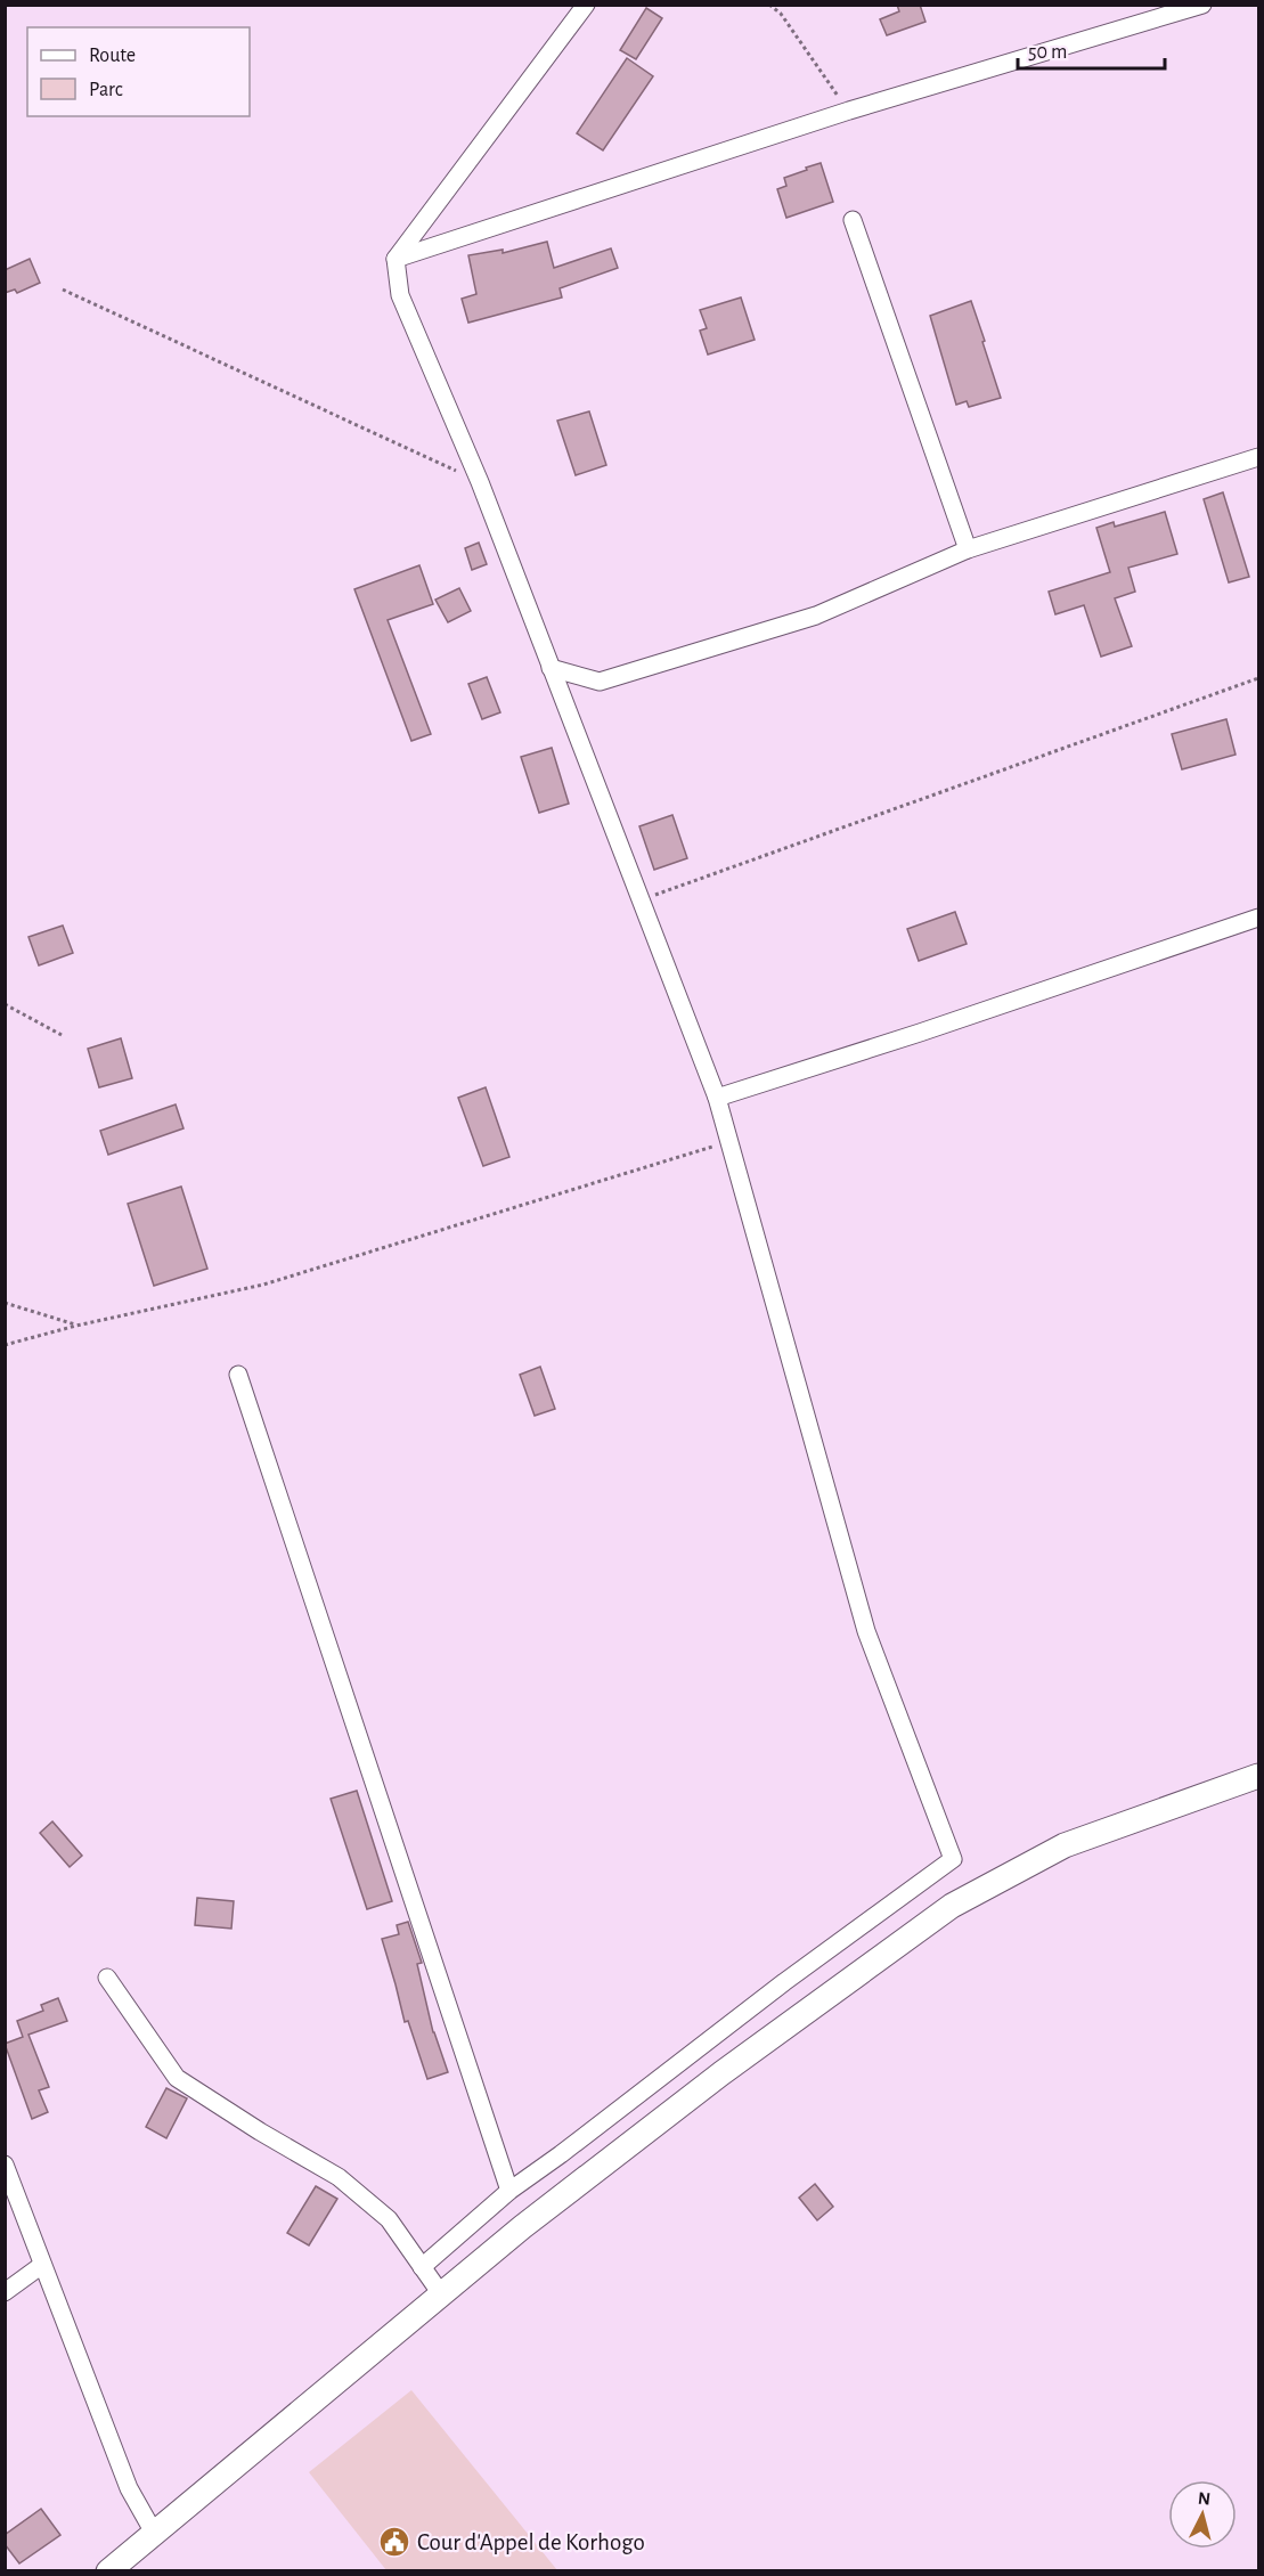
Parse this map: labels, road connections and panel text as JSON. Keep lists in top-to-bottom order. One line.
{"places":{"public building":["Cour d'Appel de Korhogo"]},"legend":["Route","Parc"],"scale_bar":"50 m","north":"top"}
